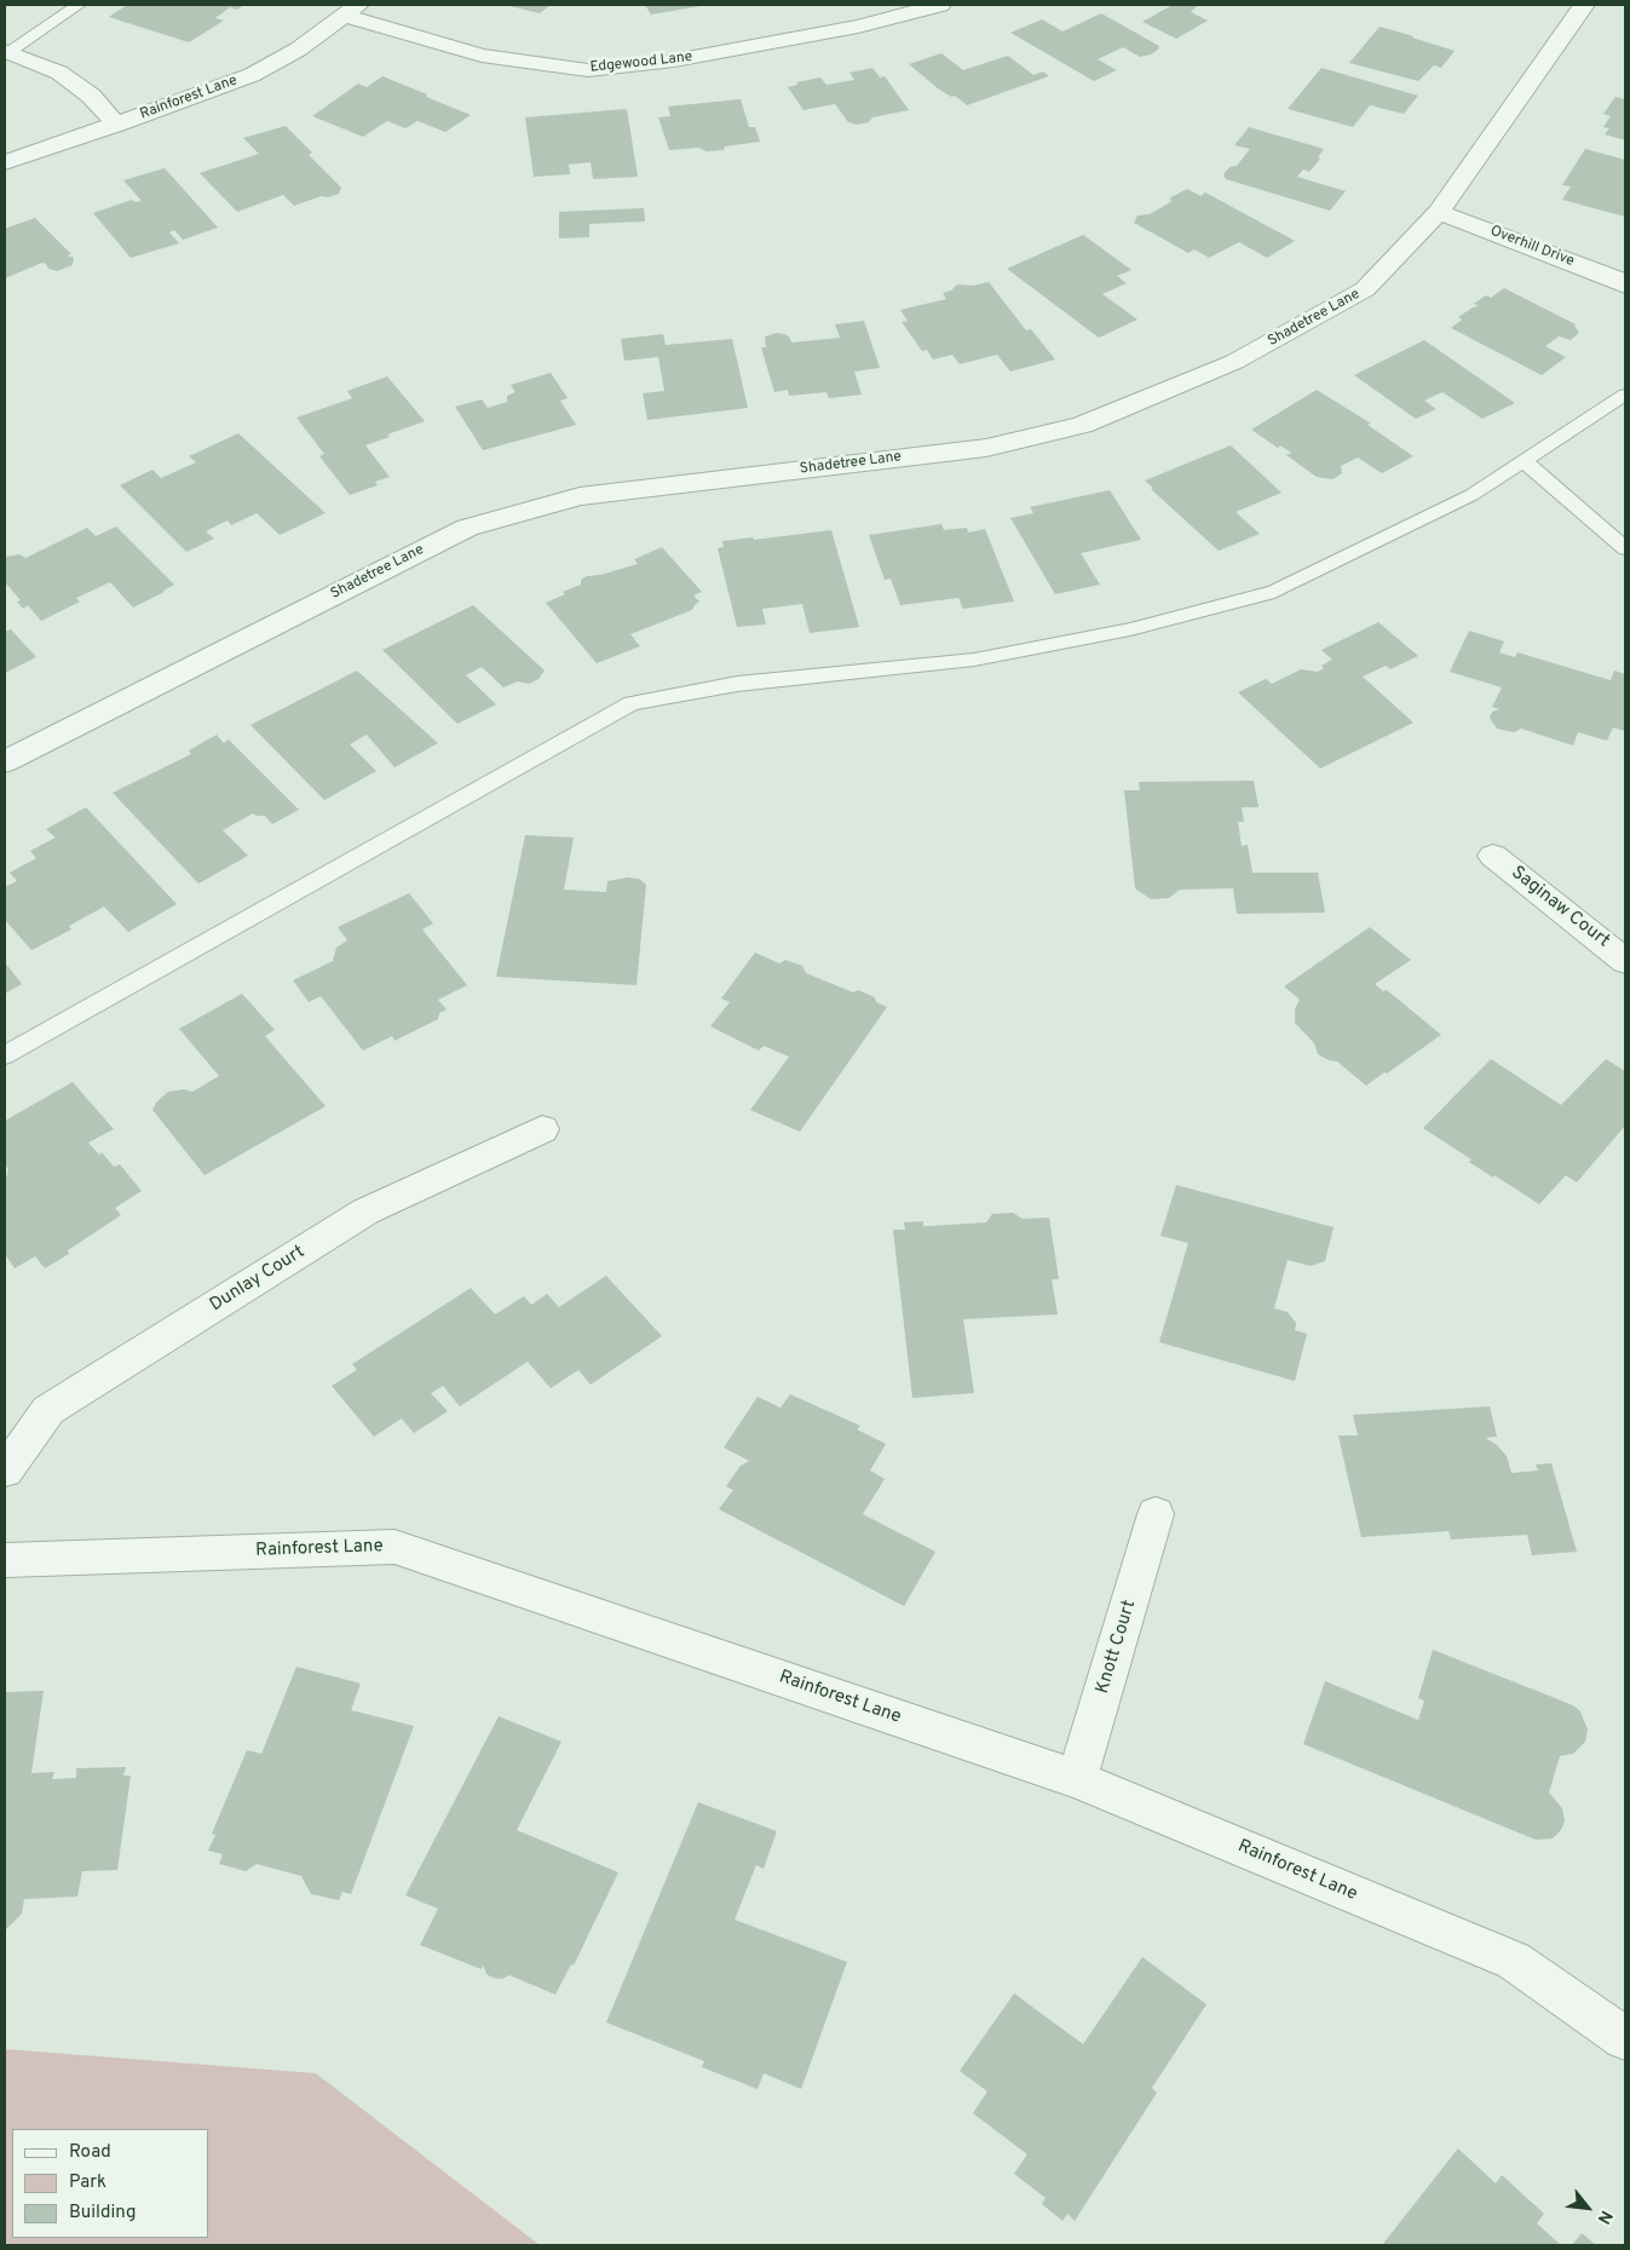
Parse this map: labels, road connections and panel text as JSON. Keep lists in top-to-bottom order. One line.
{"streets":{"street":["Edgewood Lane","Rainforest Lane","Overhill Drive","Shadetree Lane","Saginaw Court","Dunlay Court","Knott Court"]},"crossings":[["Edgewood Lane","Rainforest Lane"],["Rainforest Lane","Knott Court"],["Overhill Drive","Shadetree Lane"]],"legend":["Road","Park","Building"],"north":"bottom right"}
